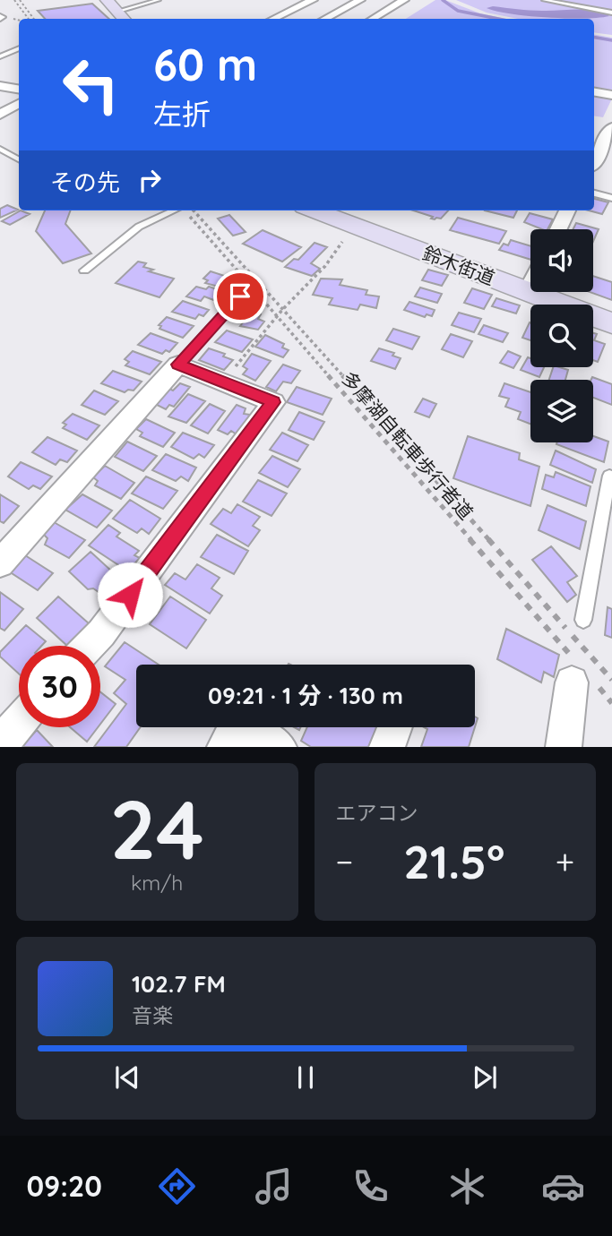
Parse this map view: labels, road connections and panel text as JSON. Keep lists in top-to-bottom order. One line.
{"streets":{"street":["鈴木街道"],"path":["多摩湖自転車歩行者道"]},"page":{"turn":["60 m","左折"],"then":"その先","limit":"30","trip":"09:21 · 1 分 · 130 m","tile":[["24","km/h"],"エアコン"],"heat":["−","21.5°","+"],"song":["102.7 FM","音楽"],"tabs":"09:20"}}
